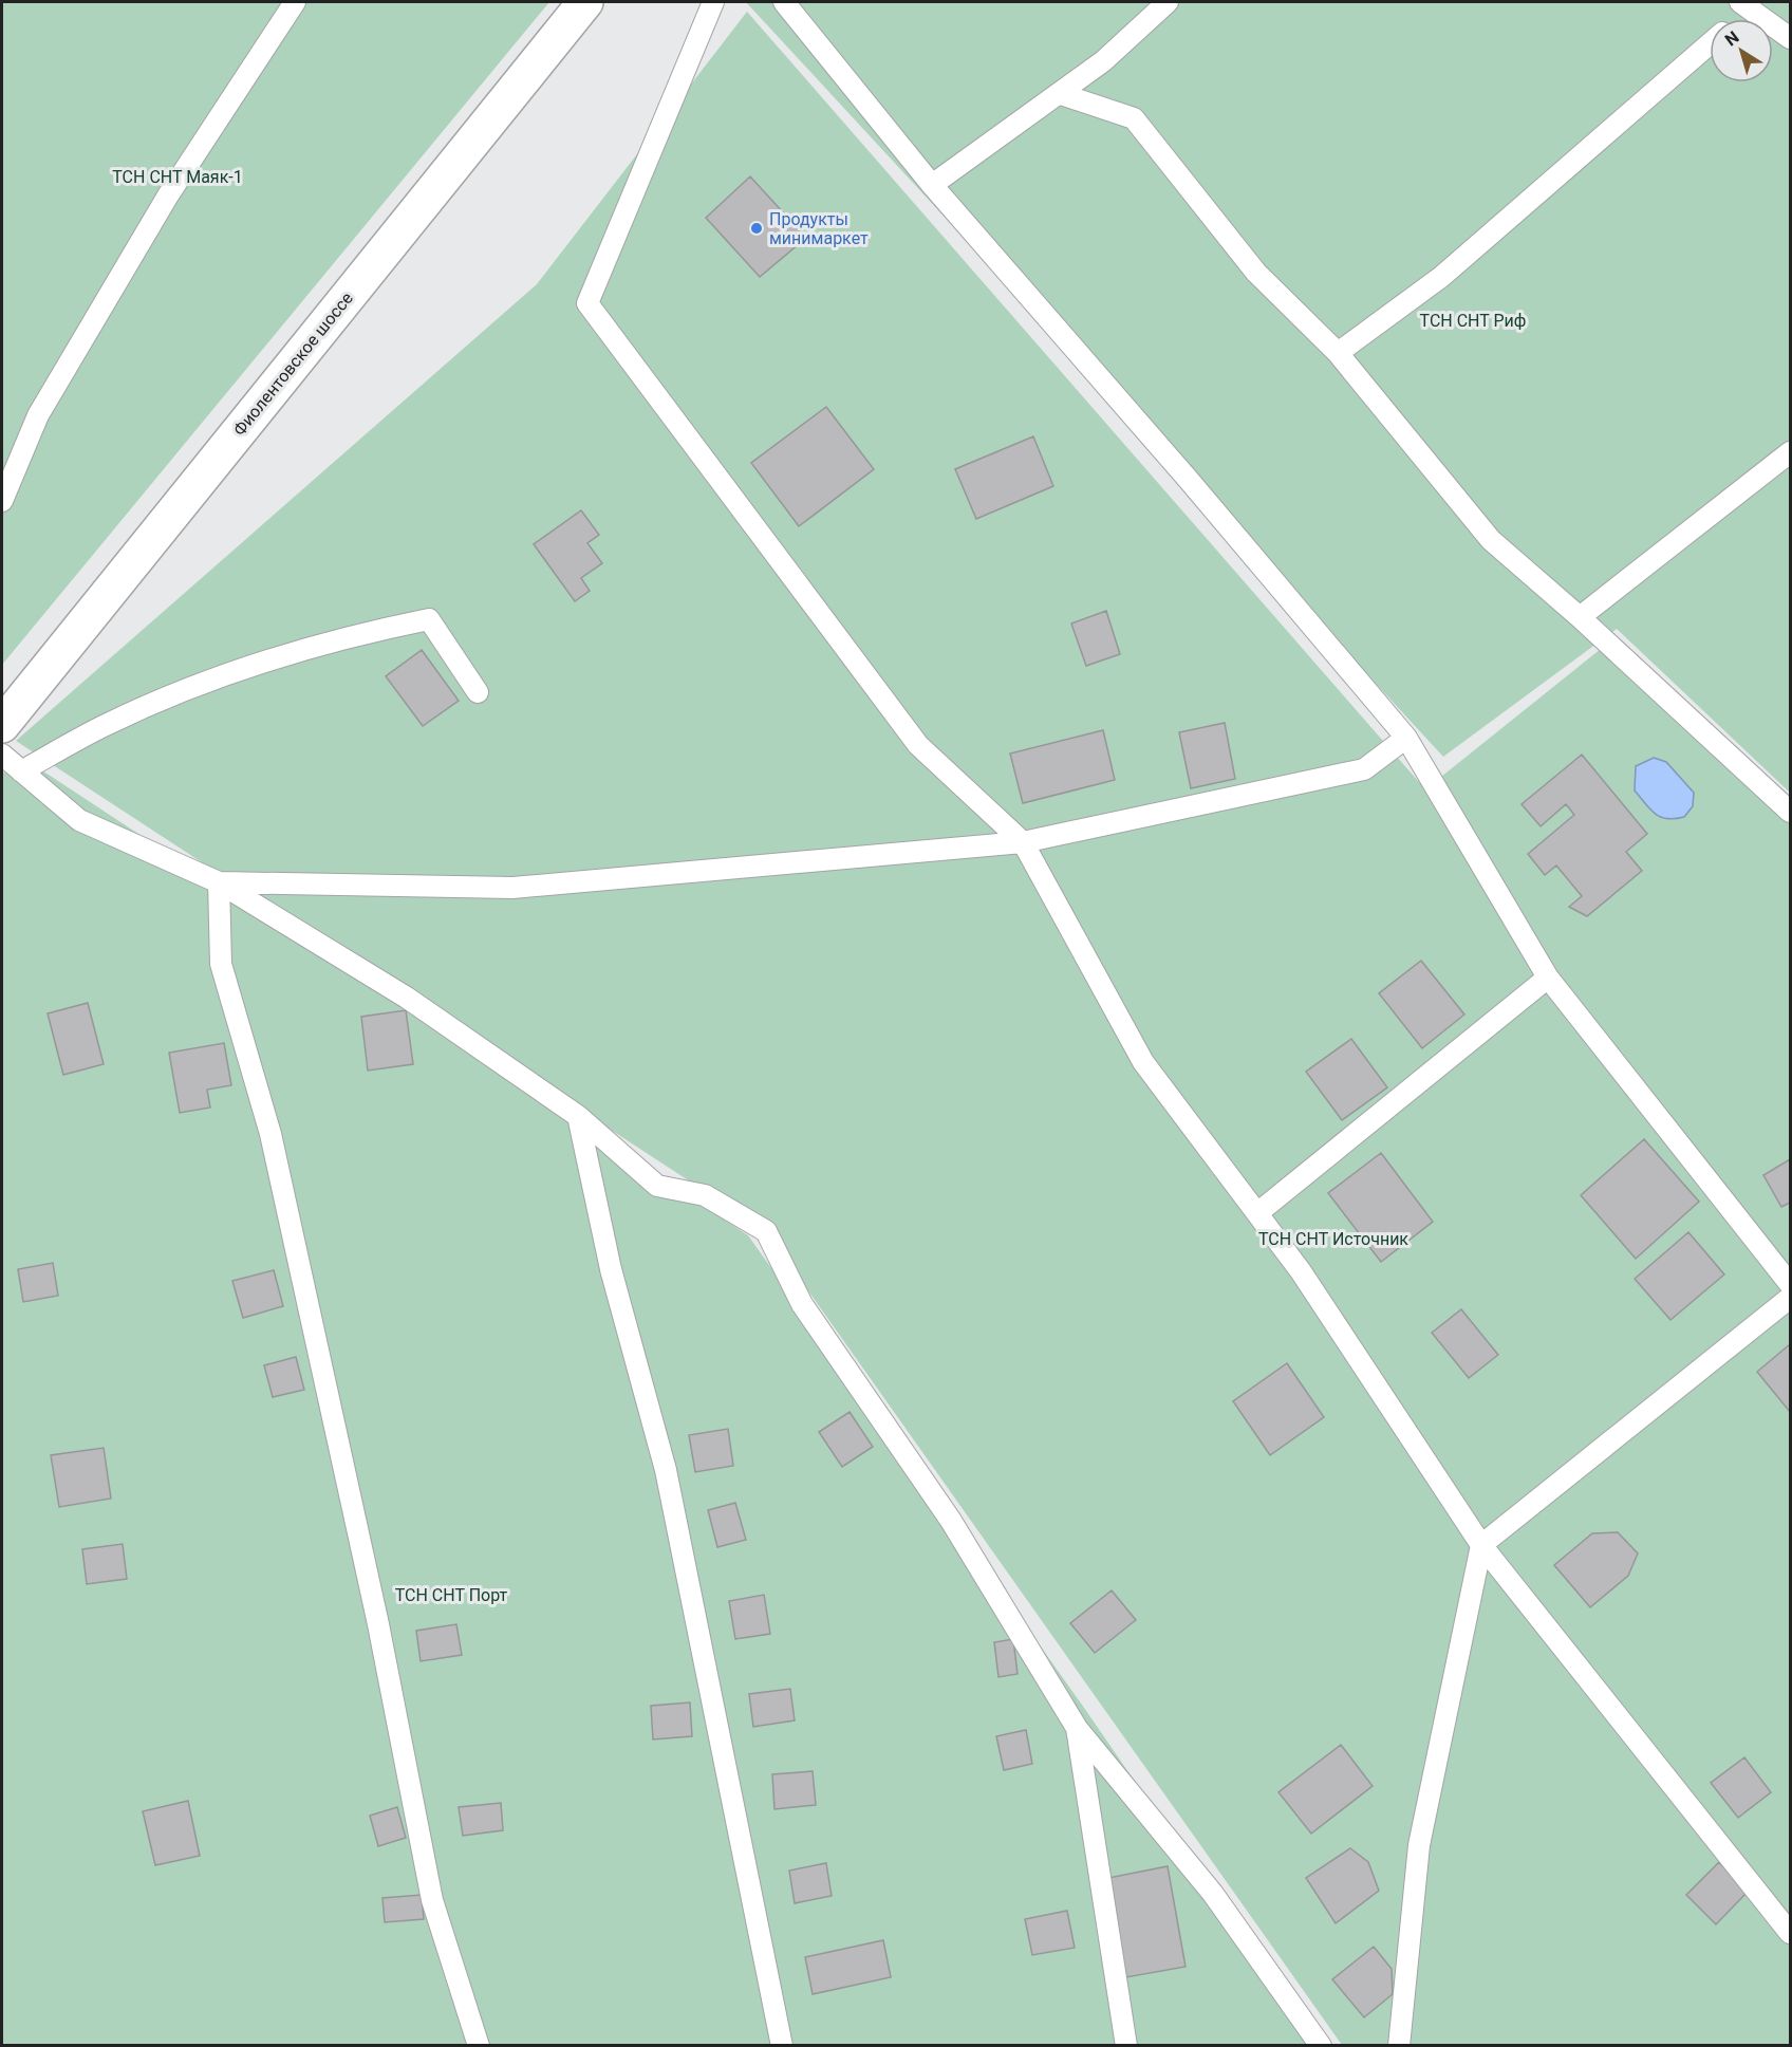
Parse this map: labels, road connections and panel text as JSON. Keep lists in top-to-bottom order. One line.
{"streets":{"main road":["Фиолентовское шоссе"]},"parks":["ТСН СНТ Маяк-1","ТСН СНТ Риф","ТСН СНТ Источник","ТСН СНТ Порт"],"places":["Продукты минимаркет"],"north":"top left"}
